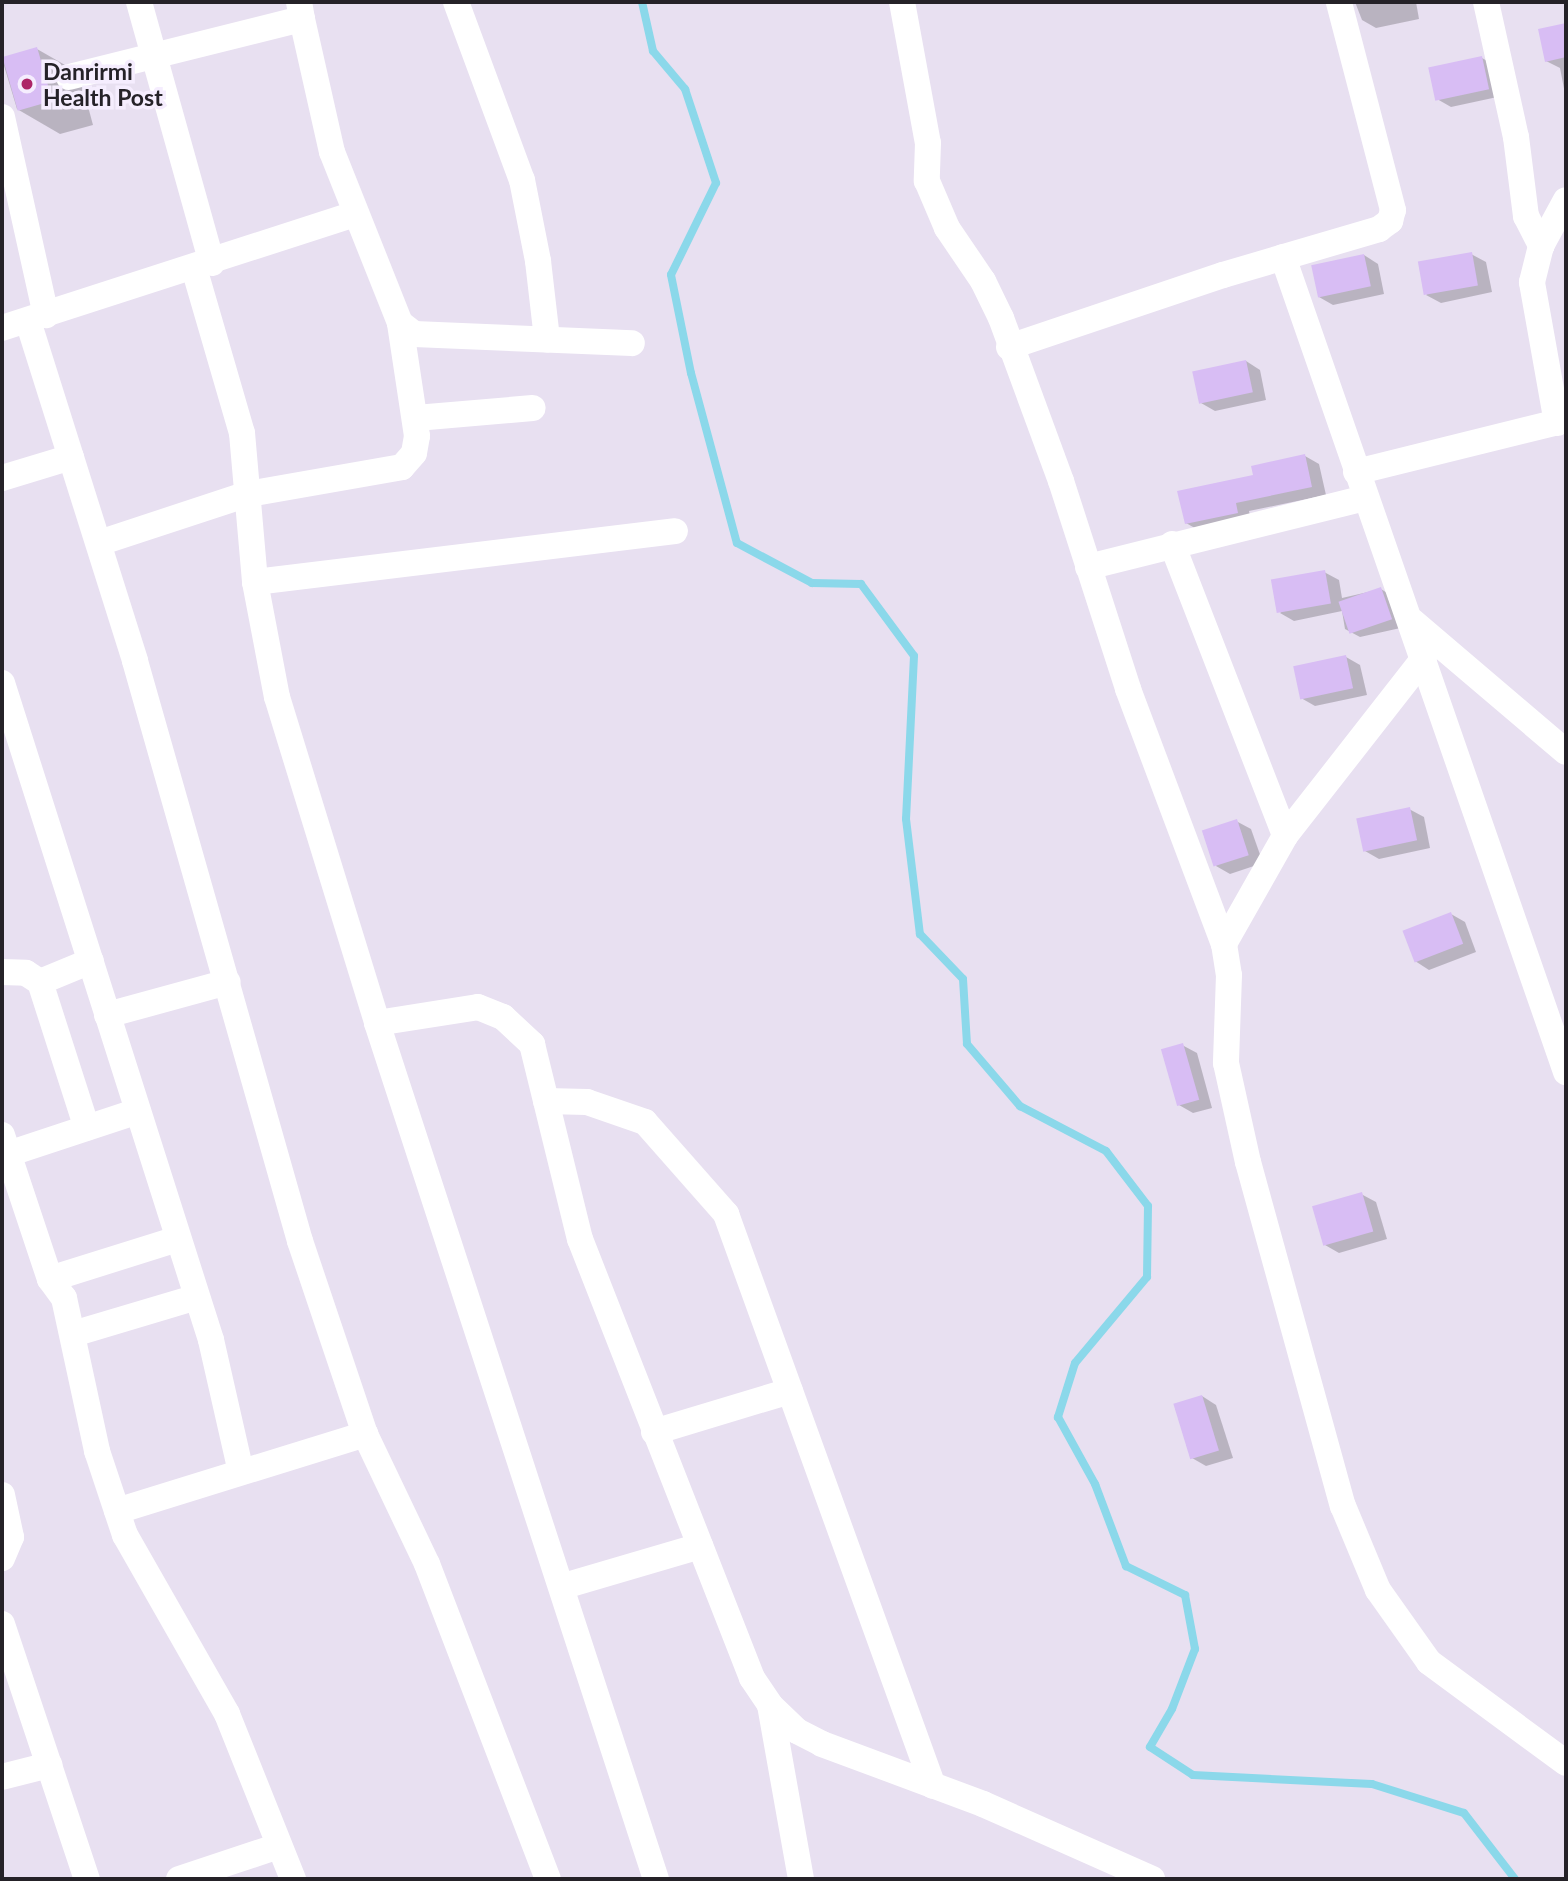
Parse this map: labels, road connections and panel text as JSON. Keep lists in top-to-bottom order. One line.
{"places":["Danrirmi Health Post"]}
